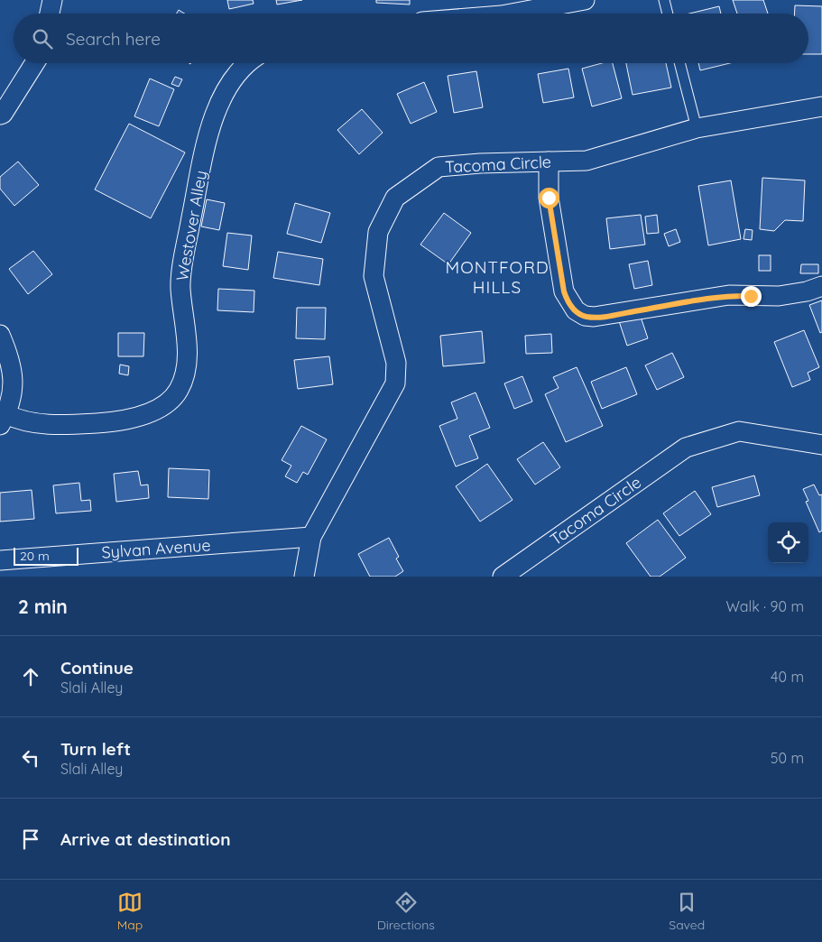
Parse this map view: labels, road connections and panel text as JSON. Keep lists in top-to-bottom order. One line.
{"streets":{"street":["Tacoma Circle","Westover Alley","Sylvan Avenue"]},"crossings":[["Tacoma Circle","Sylvan Avenue"]],"districts":["MONTFORD HILLS"],"scale_bar":"20 m","page":{"search":"Search here","scale":"20 m","heading":["2 min","Walk · 90 m"],"list":[["Continue","Slali Alley","40 m"],["Turn left","Slali Alley","50 m"],"Arrive at destination"],"nav":["Map","Directions","Saved"]}}
